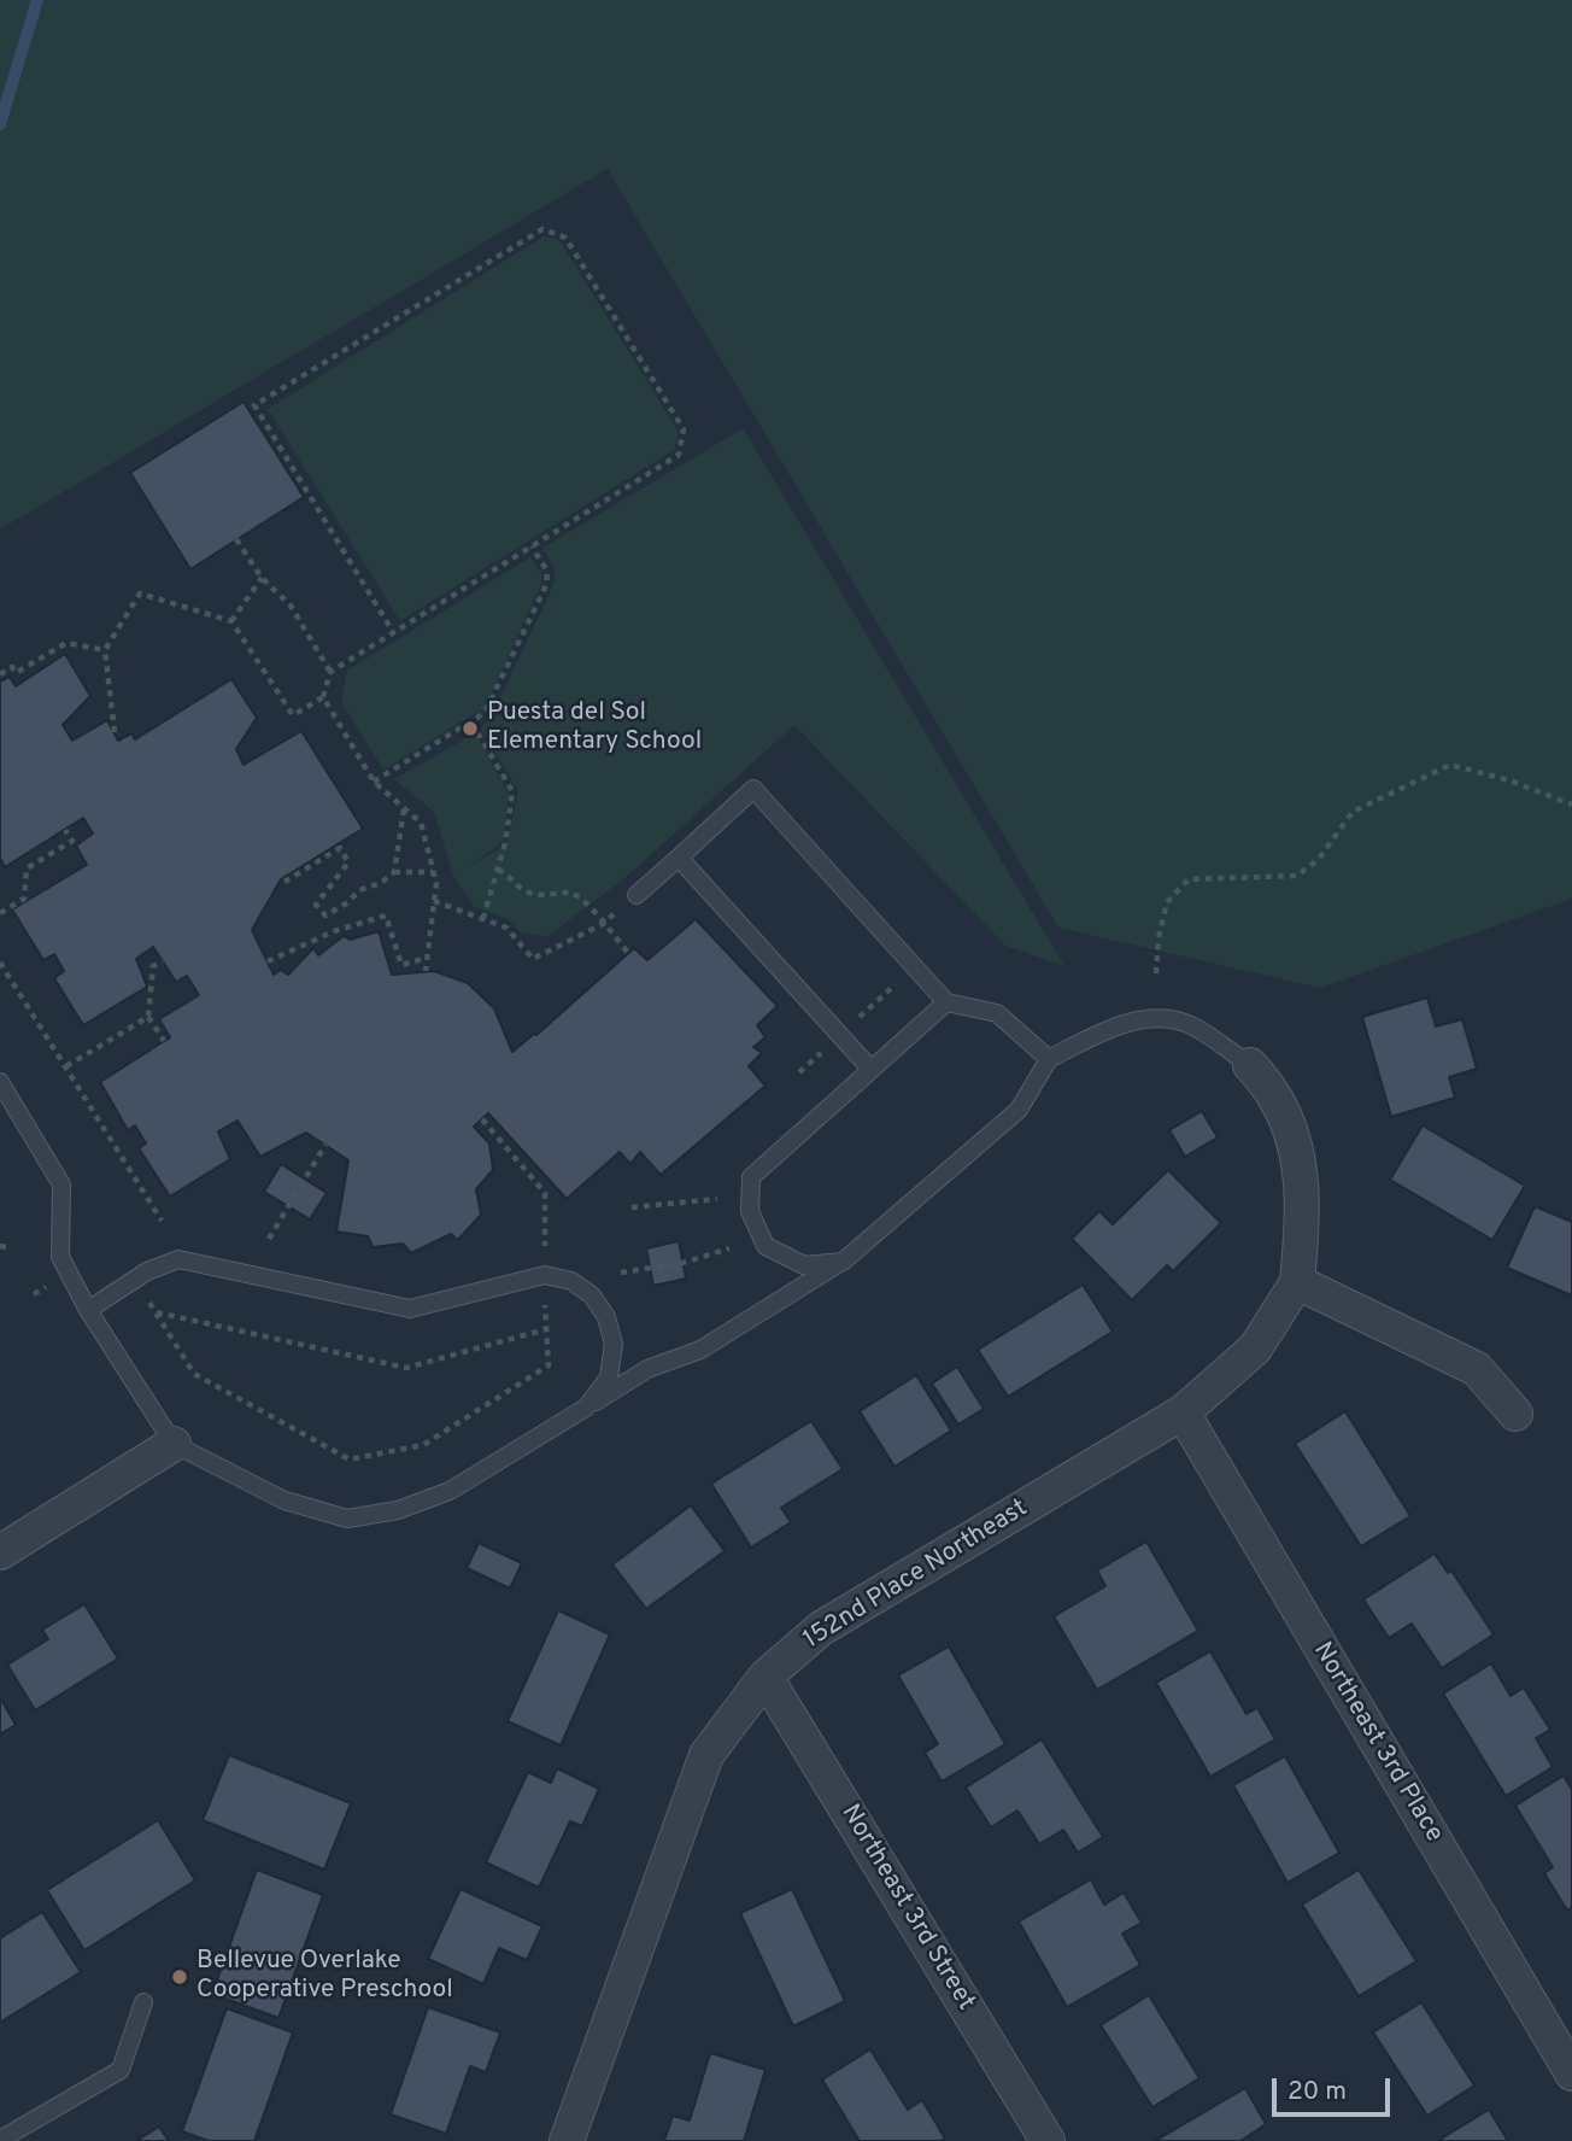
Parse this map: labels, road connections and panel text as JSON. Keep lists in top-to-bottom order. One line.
{"streets":{"street":["152nd Place Northeast","Northeast 3rd Place","Northeast 3rd Street"]},"crossings":[["152nd Place Northeast","Northeast 3rd Place"],["152nd Place Northeast","Northeast 3rd Street"]],"places":["Puesta del Sol Elementary School","Bellevue Overlake Cooperative Preschool"],"scale_bar":"20 m"}
